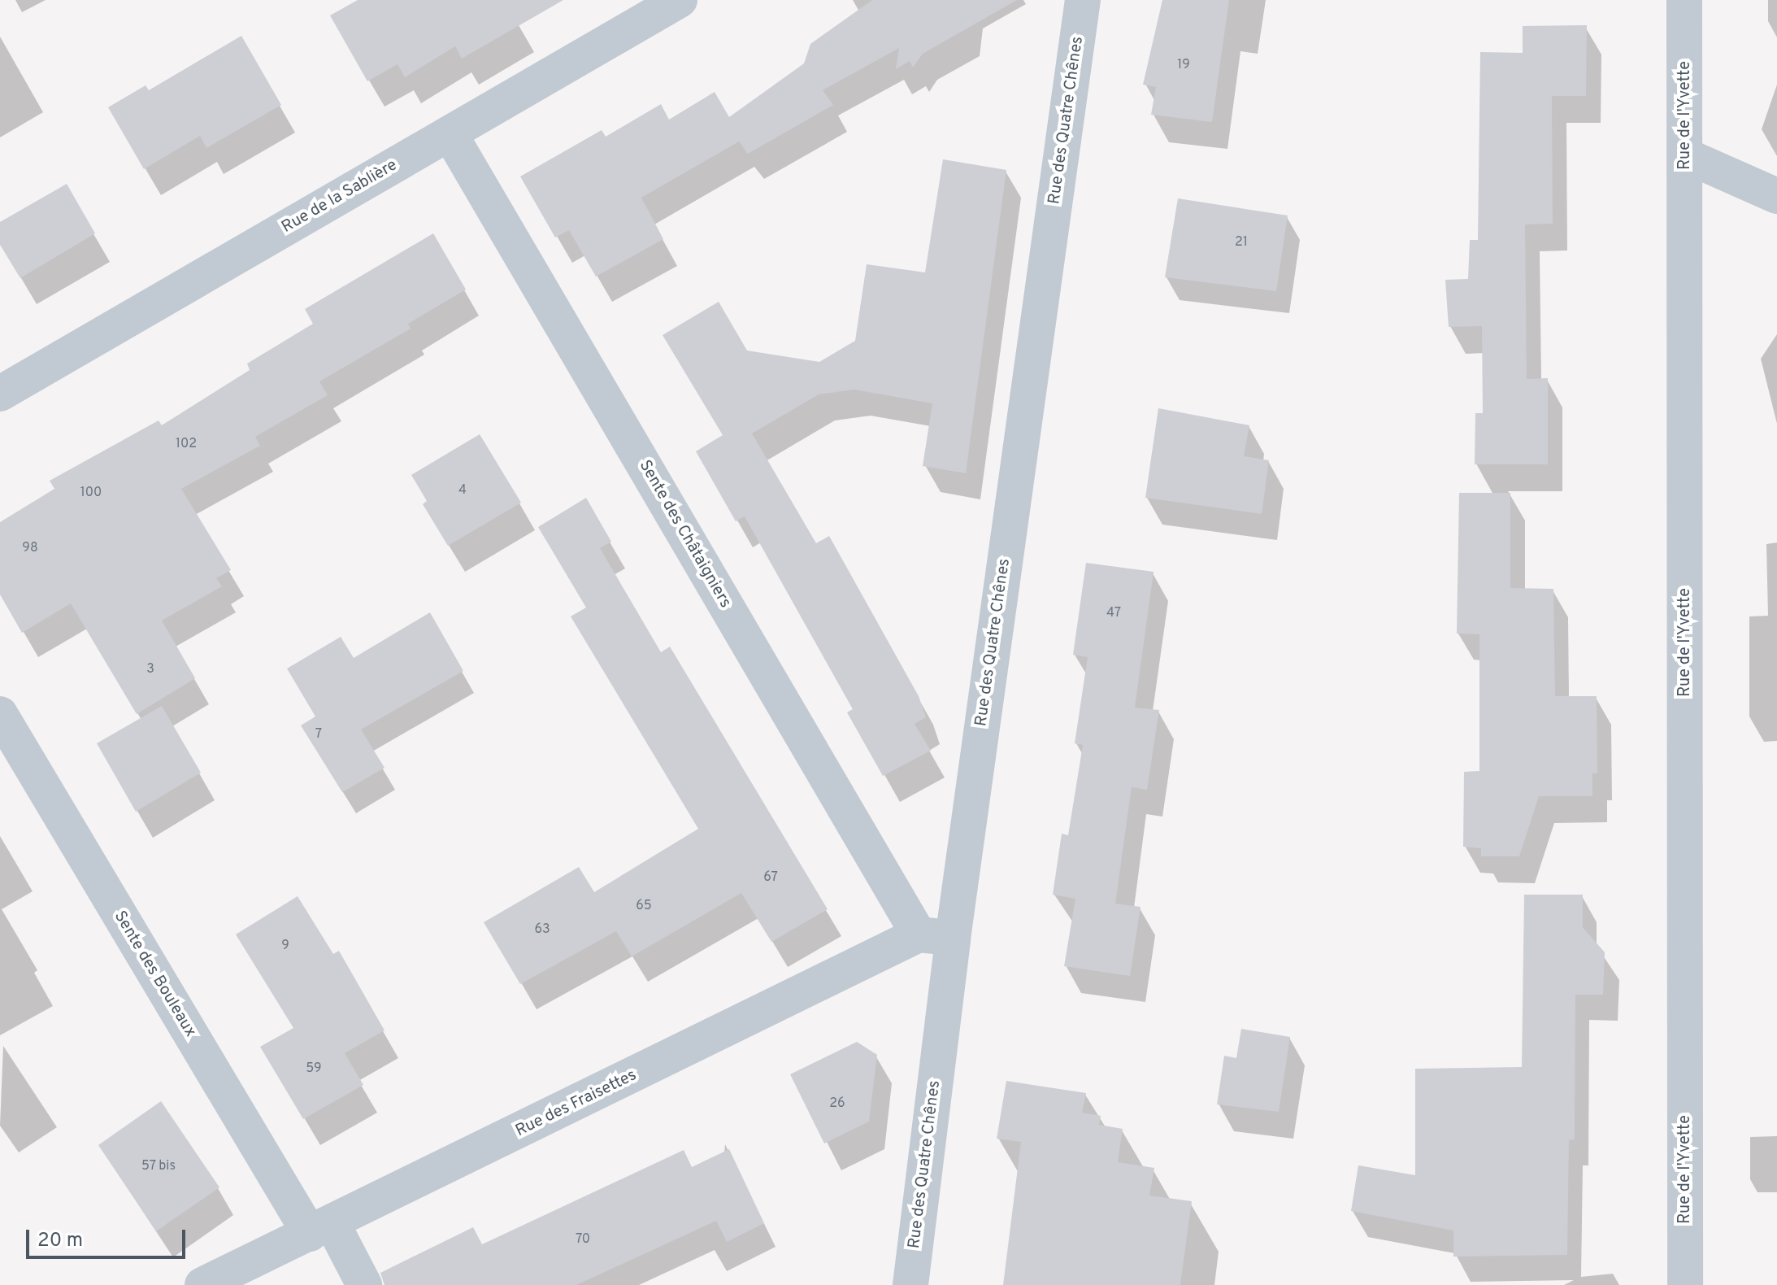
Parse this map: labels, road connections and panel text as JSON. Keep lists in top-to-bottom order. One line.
{"streets":{"street":["Rue de l'Yvette","Rue des Quatre Chênes","Rue de la Sablière","Sente des Châtaigniers","Sente des Bouleaux","Rue des Fraisettes"]},"crossings":[["Rue des Quatre Chênes","Sente des Châtaigniers"],["Rue des Quatre Chênes","Rue des Fraisettes"],["Rue de la Sablière","Sente des Châtaigniers"],["Sente des Châtaigniers","Rue des Fraisettes"],["Sente des Bouleaux","Rue des Fraisettes"]],"house_numbers":["19","21","102","4","100","98","47","3","7","67","65","63","9","59","26","57 bis","70"],"scale_bar":"20 m"}
